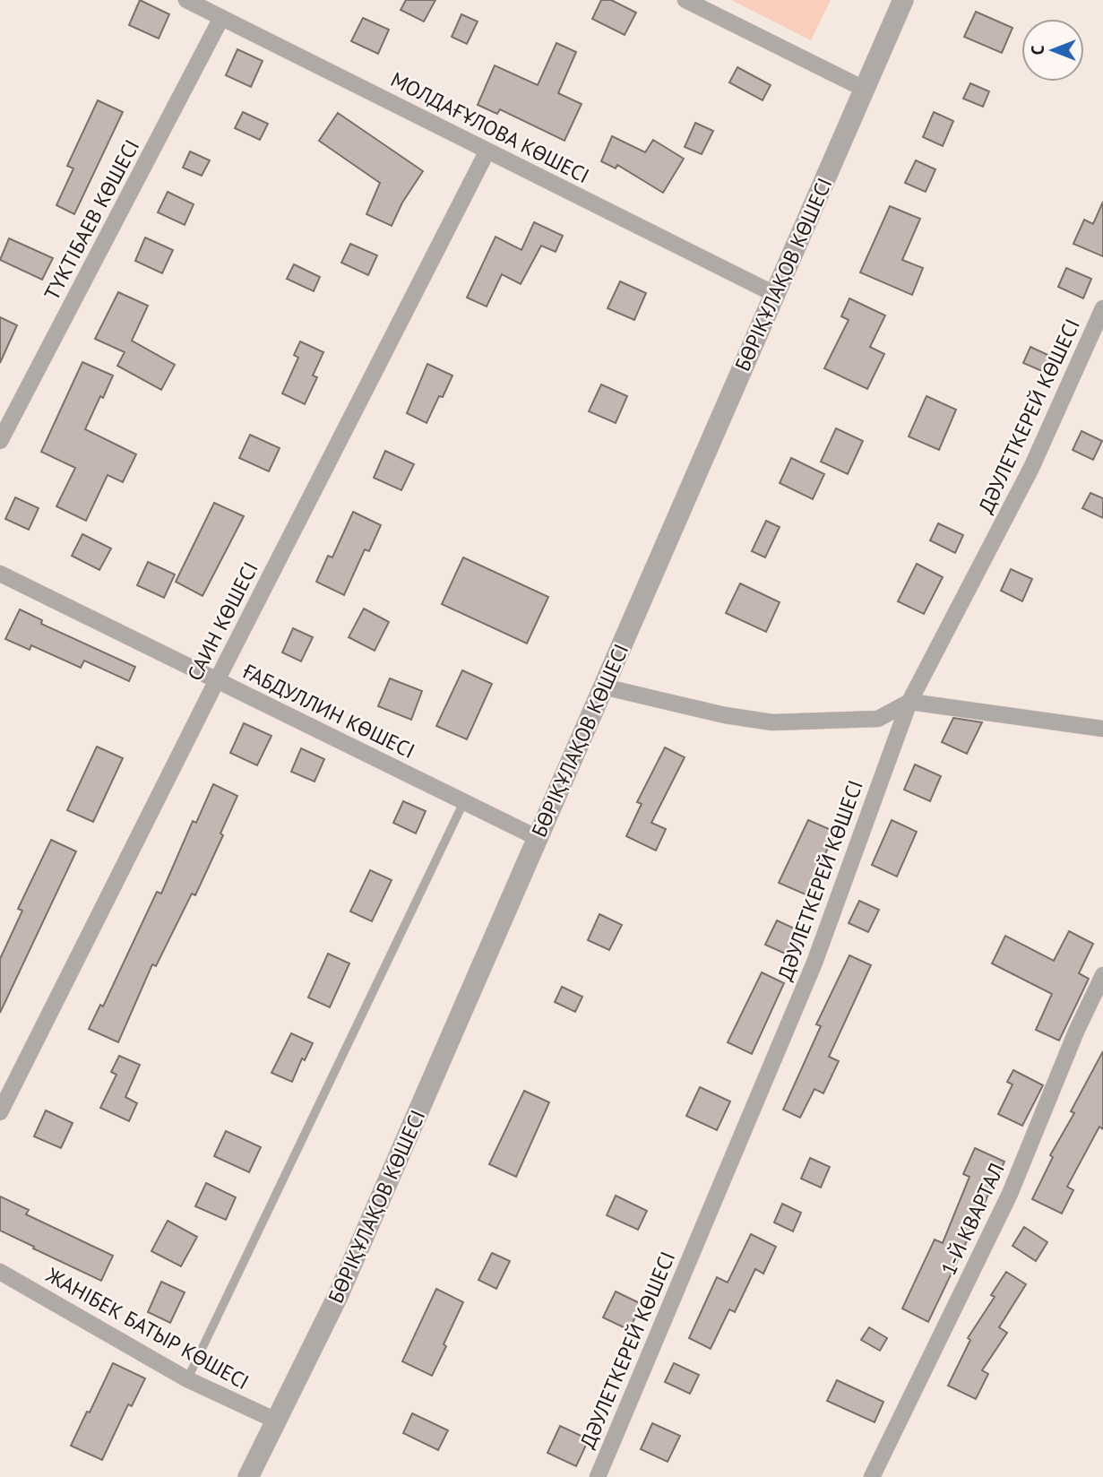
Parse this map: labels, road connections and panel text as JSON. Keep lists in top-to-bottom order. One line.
{"streets":{"street":["МОЛДАҒҰЛОВА КӨШЕСІ","ТҮКТІБАЕВ КӨШЕСІ","БӨРІҚҰЛАҚОВ КӨШЕСІ","ДӘУЛЕТКЕРЕЙ КӨШЕСІ","САИН КӨШЕСІ","ҒАБДУЛЛИН КӨШЕСІ","1-Й КВАРТАЛ","ЖАНІБЕК БАТЫР КӨШЕСІ"]},"crossings":[["МОЛДАҒҰЛОВА КӨШЕСІ","ТҮКТІБАЕВ КӨШЕСІ"],["МОЛДАҒҰЛОВА КӨШЕСІ","БӨРІҚҰЛАҚОВ КӨШЕСІ"],["МОЛДАҒҰЛОВА КӨШЕСІ","САИН КӨШЕСІ"],["БӨРІҚҰЛАҚОВ КӨШЕСІ","ҒАБДУЛЛИН КӨШЕСІ"],["БӨРІҚҰЛАҚОВ КӨШЕСІ","ЖАНІБЕК БАТЫР КӨШЕСІ"],["САИН КӨШЕСІ","ҒАБДУЛЛИН КӨШЕСІ"]],"north":"left"}
